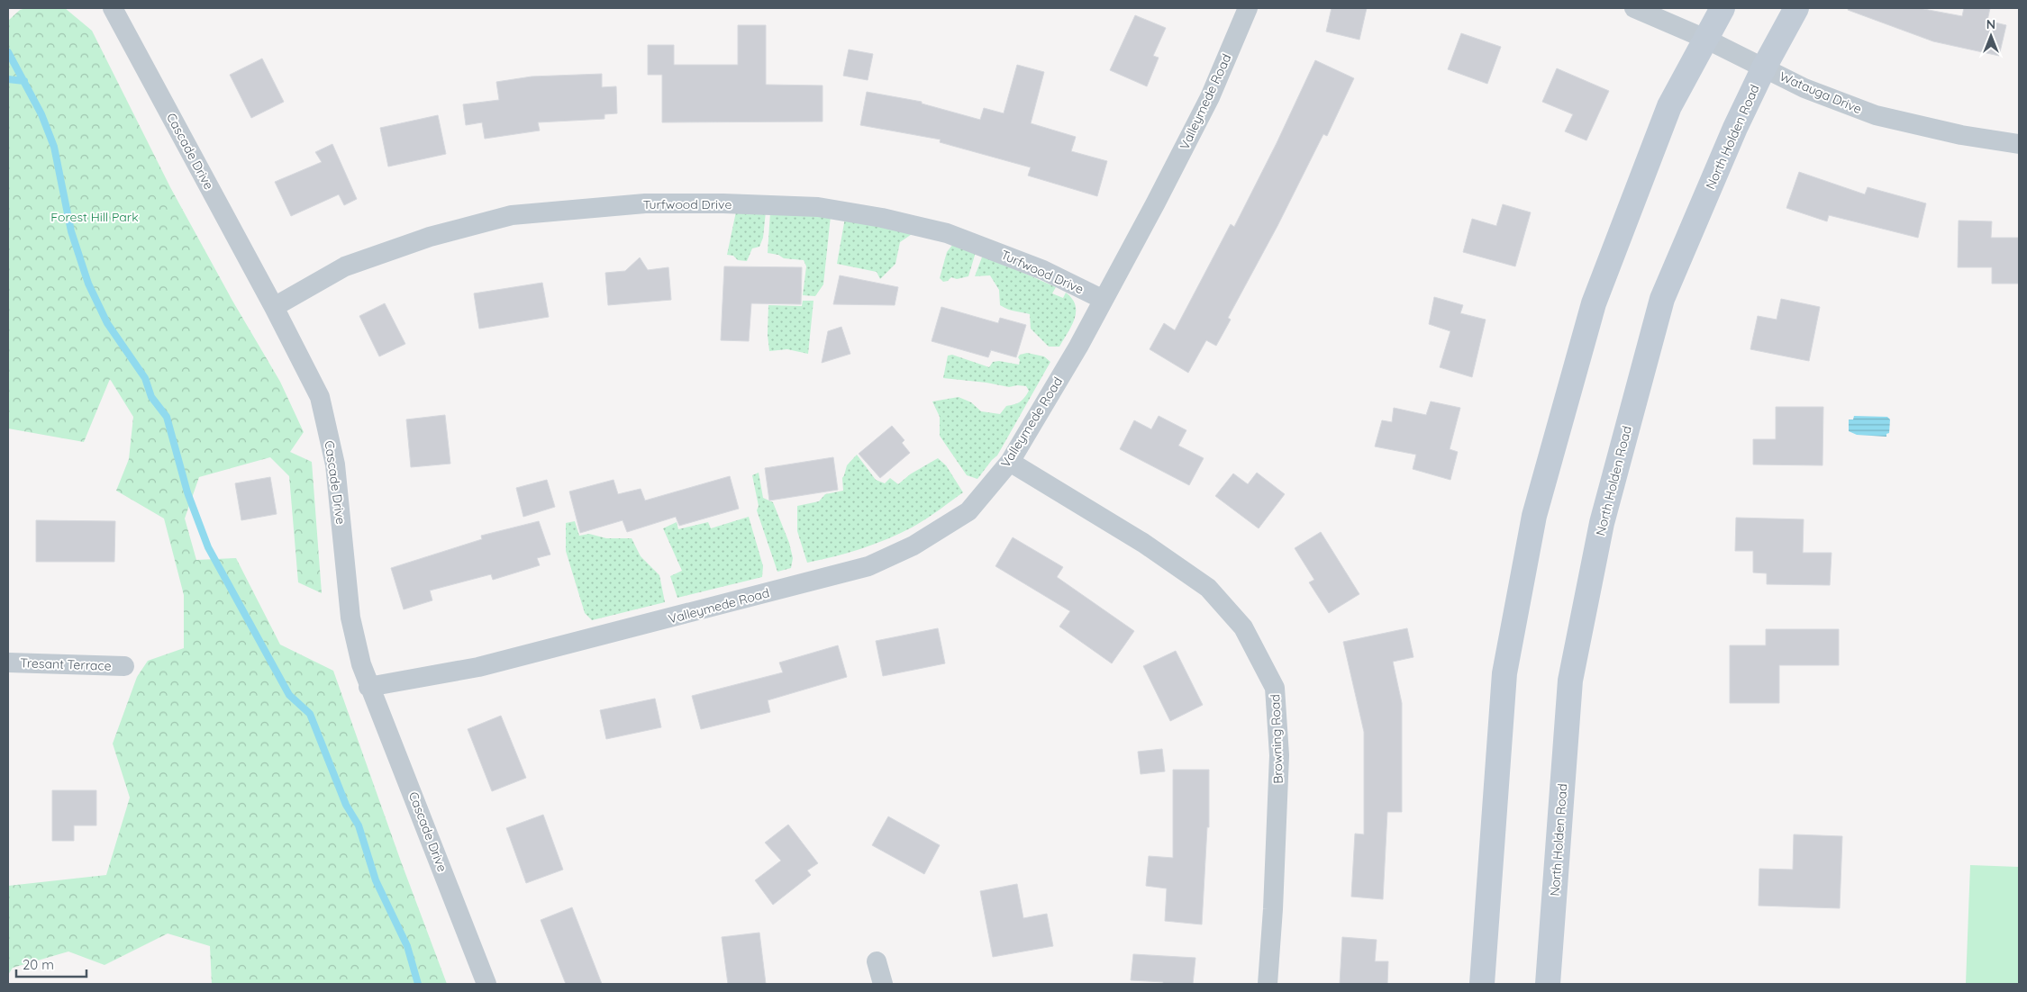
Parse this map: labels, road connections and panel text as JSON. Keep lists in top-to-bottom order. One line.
{"streets":{"main road":["North Holden Road"],"street":["Watauga Drive","Valleymede Road","Cascade Drive","Turfwood Drive","Tresant Terrace","Browning Road"]},"crossings":[["Watauga Drive","North Holden Road"],["Valleymede Road","Cascade Drive"],["Valleymede Road","Turfwood Drive"],["Valleymede Road","Browning Road"],["Cascade Drive","Turfwood Drive"]],"parks":["Forest Hill Park"],"scale_bar":"20 m","north":"top"}
